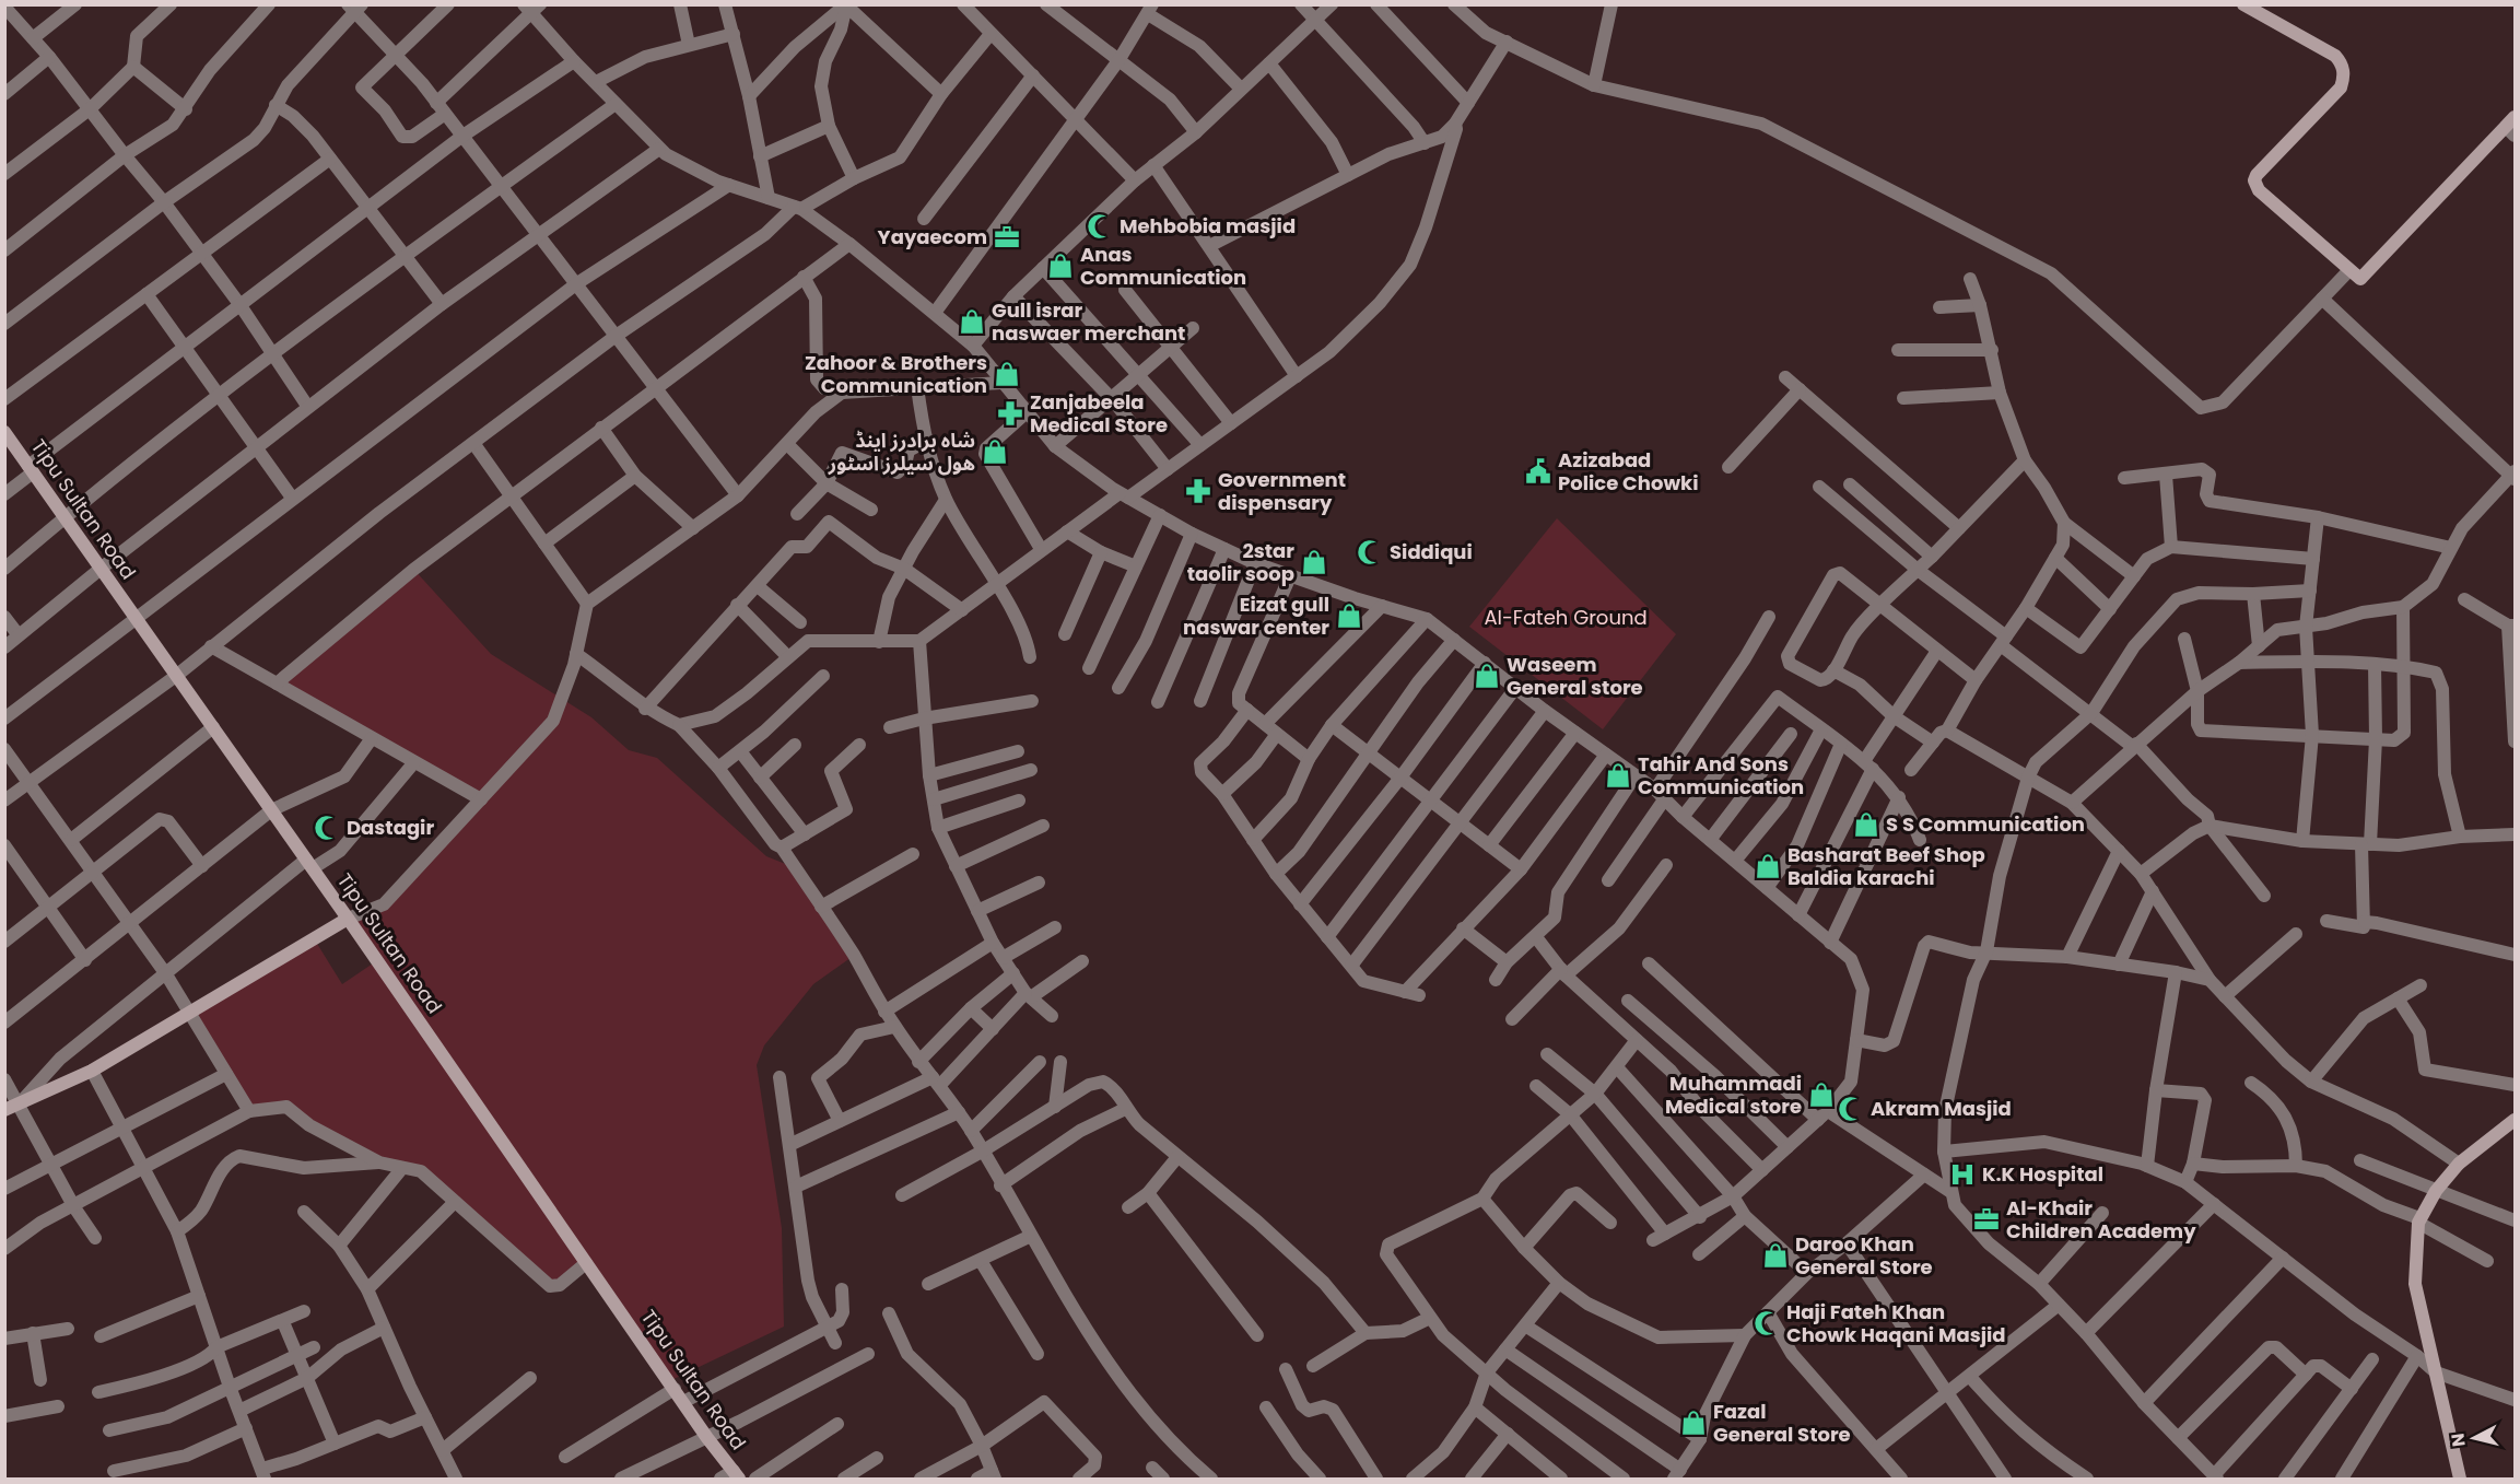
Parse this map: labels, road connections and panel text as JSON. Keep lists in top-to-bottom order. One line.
{"streets":{"main road":["Tipu Sultan Road"]},"parks":["Al-Fateh Ground"],"places":{"mosque":["Mehbobia masjid","Siddiqui","Dastagir","Akram Masjid","Haji Fateh Khan Chowk Haqani Masjid"],"office":["Yayaecom","Al-Khair Children Academy"],"shop":["Anas Communication","Gull israr naswaer merchant","Zahoor & Brothers Communication","شاہ برادرز اینڈ ھول سیلرز اسٹور","2star taolir soop","Eizat gull naswar center","Waseem General store","Tahir And Sons Communication","S S Communication","Basharat Beef Shop Baldia karachi","Muhammadi Medical store","Daroo Khan General Store","Fazal General Store"],"pharmacy":["Zanjabeela Medical Store","Government dispensary"],"public building":["Azizabad Police Chowki"],"hospital":["K.K Hospital"]},"north":"left"}
